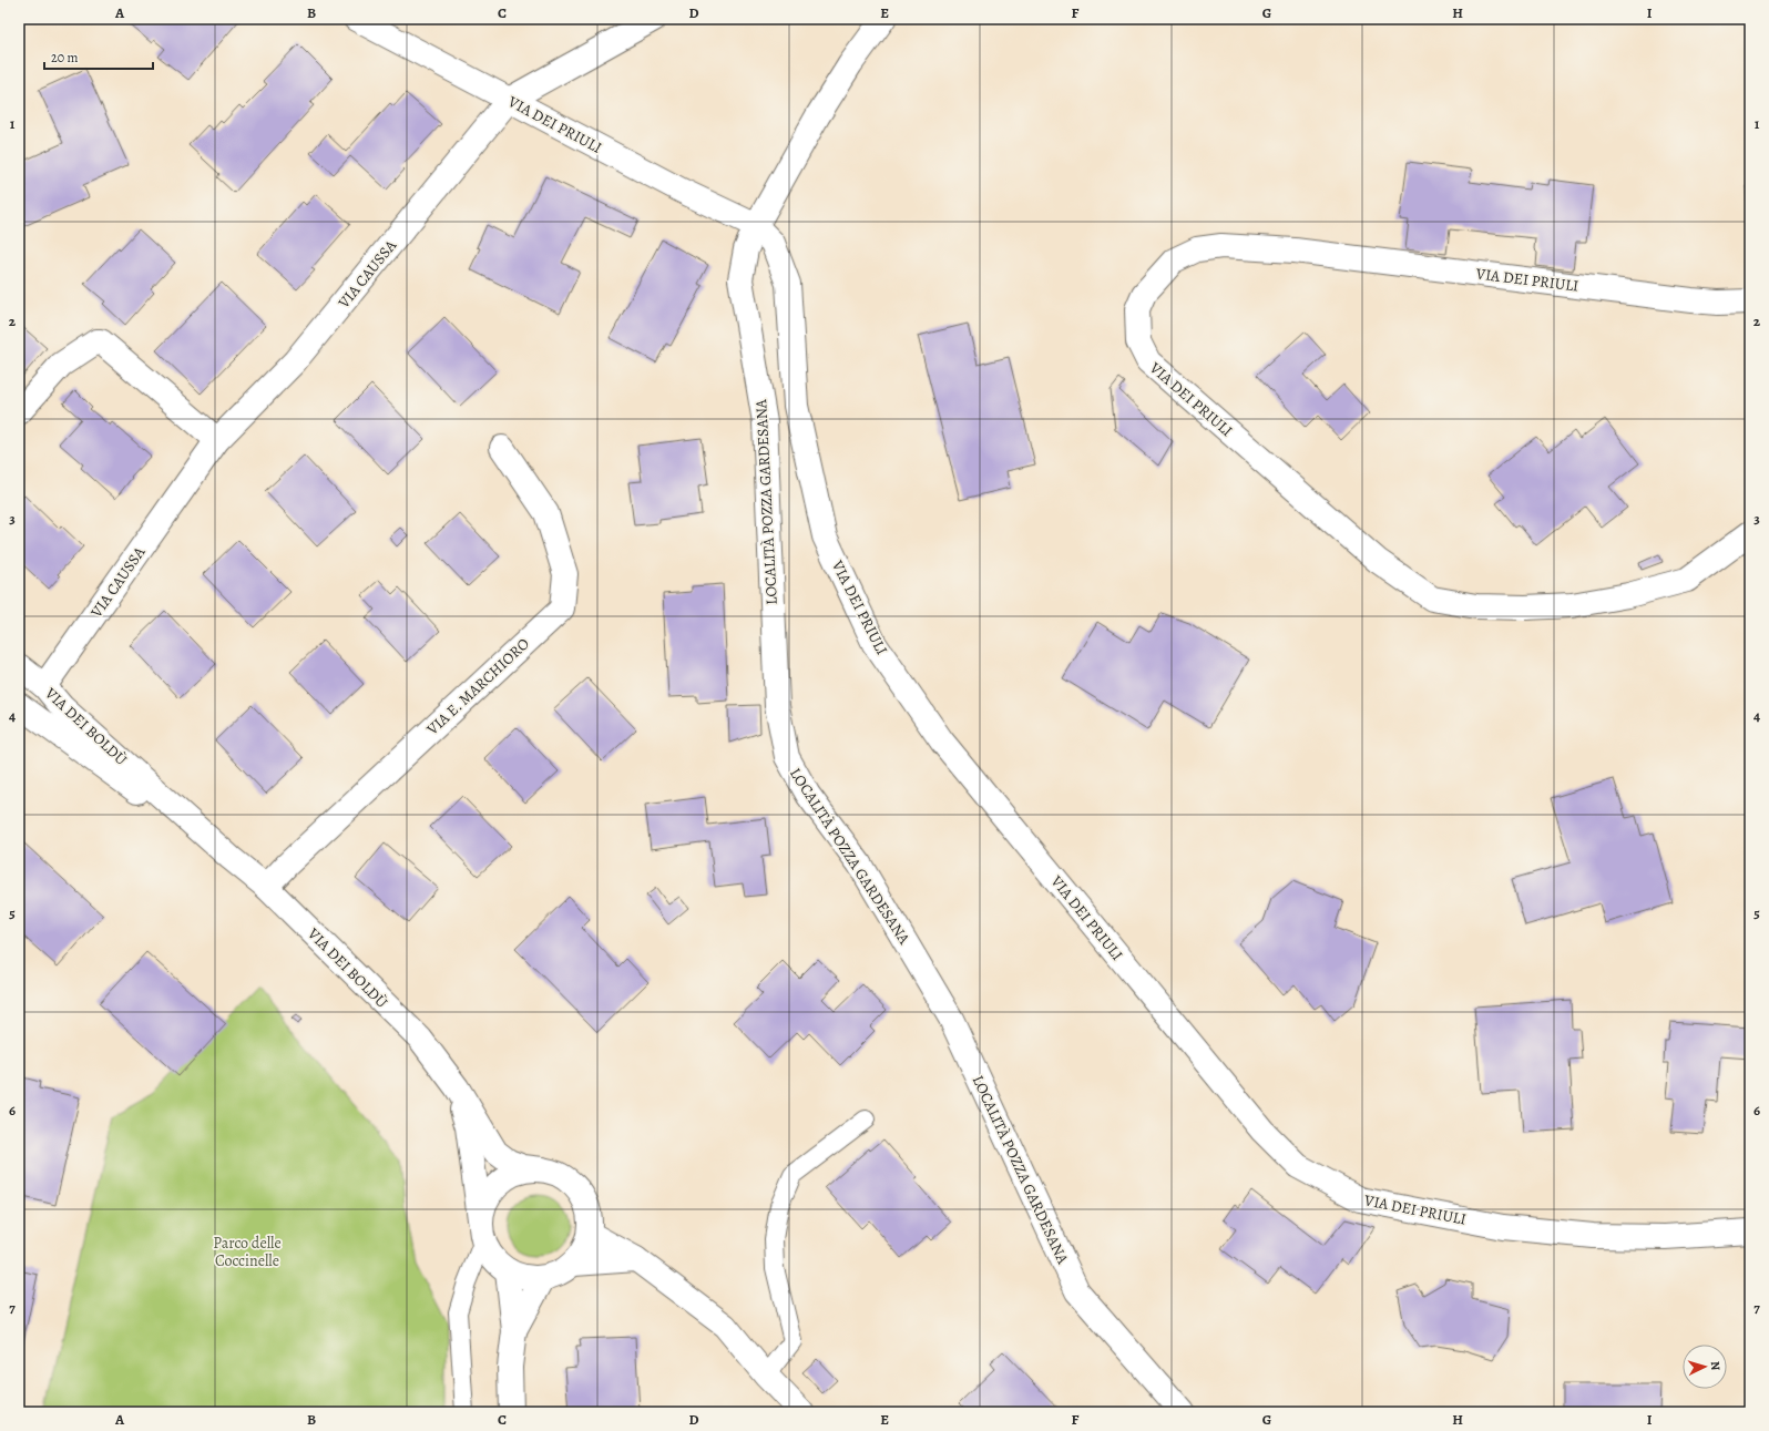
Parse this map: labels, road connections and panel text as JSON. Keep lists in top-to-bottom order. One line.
{"streets":{"street":["VIA DEI PRIULI","VIA CAUSSA","LOCALITÀ POZZA GARDESANA","VIA E. MARCHIORO","VIA DEI BOLDÙ"]},"crossings":[["VIA DEI PRIULI","VIA CAUSSA"],["VIA DEI PRIULI","LOCALITÀ POZZA GARDESANA"],["VIA CAUSSA","VIA DEI BOLDÙ"],["VIA E. MARCHIORO","VIA DEI BOLDÙ"]],"parks":["Parco delle Coccinelle"],"scale_bar":"20 m","north":"right","grid":{"columns":["A","B","C","D","E","F","G","H","I"],"rows":["1","2","3","4","5","6","7"]}}
